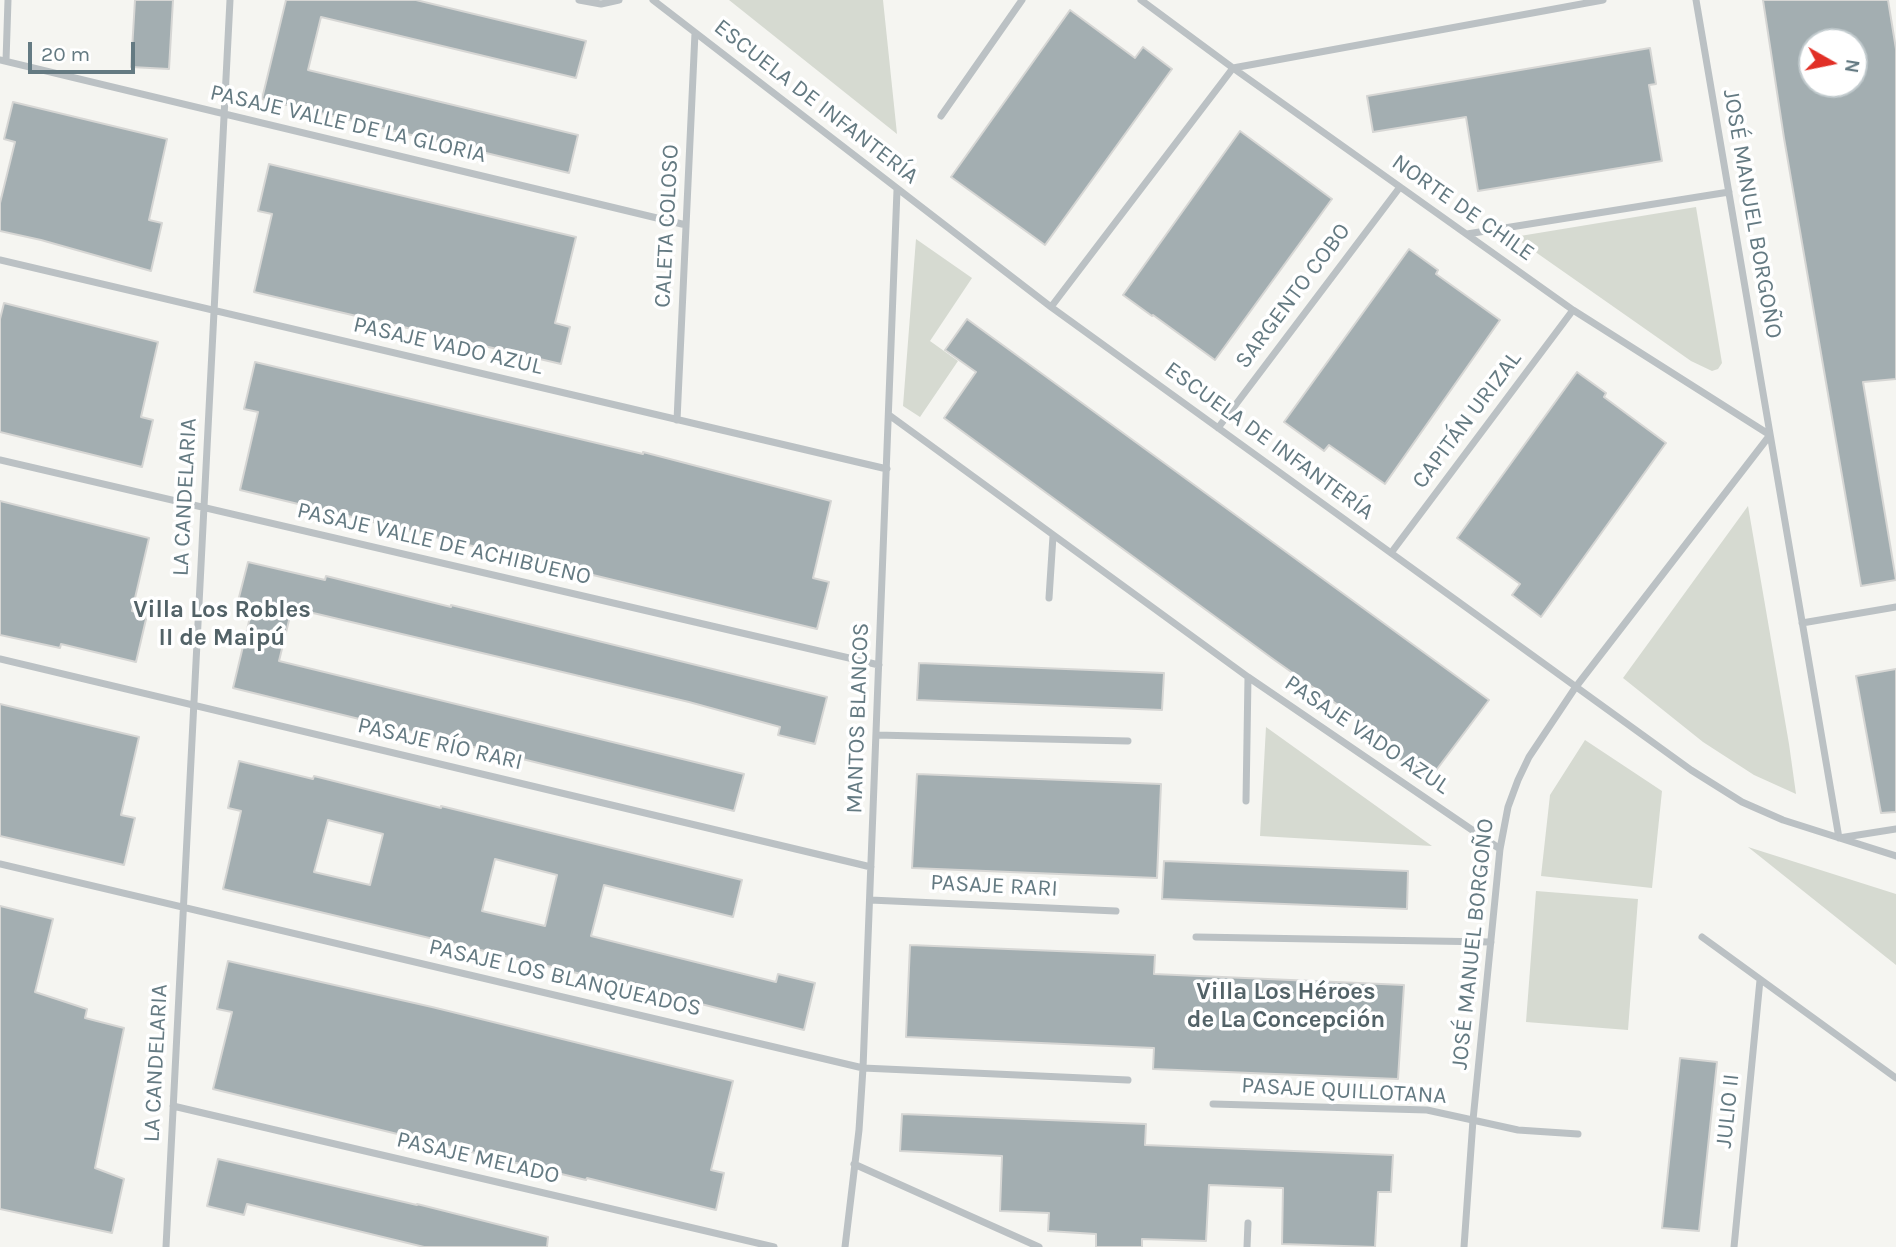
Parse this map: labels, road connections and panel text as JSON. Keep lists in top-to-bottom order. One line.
{"streets":{"street":["ESCUELA DE INFANTERÍA","PASAJE VALLE DE LA GLORIA","NORTE DE CHILE","JOSÉ MANUEL BORGOÑO","CALETA COLOSO","SARGENTO COBO","PASAJE VADO AZUL","CAPITÁN URIZAL","LA CANDELARIA","PASAJE VALLE DE ACHIBUENO","MANTOS BLANCOS","PASAJE RÍO RARI","PASAJE RARI","PASAJE LOS BLANQUEADOS","PASAJE QUILLOTANA","JULIO II","PASAJE MELADO"]},"crossings":[["ESCUELA DE INFANTERÍA","JOSÉ MANUEL BORGOÑO"],["ESCUELA DE INFANTERÍA","CALETA COLOSO"],["ESCUELA DE INFANTERÍA","SARGENTO COBO"],["ESCUELA DE INFANTERÍA","CAPITÁN URIZAL"],["ESCUELA DE INFANTERÍA","MANTOS BLANCOS"],["PASAJE VALLE DE LA GLORIA","CALETA COLOSO"],["PASAJE VALLE DE LA GLORIA","LA CANDELARIA"],["NORTE DE CHILE","JOSÉ MANUEL BORGOÑO"],["NORTE DE CHILE","SARGENTO COBO"],["NORTE DE CHILE","CAPITÁN URIZAL"],["JOSÉ MANUEL BORGOÑO","PASAJE VADO AZUL"],["JOSÉ MANUEL BORGOÑO","PASAJE QUILLOTANA"],["CALETA COLOSO","PASAJE VADO AZUL"],["PASAJE VADO AZUL","LA CANDELARIA"],["PASAJE VADO AZUL","MANTOS BLANCOS"],["LA CANDELARIA","PASAJE VALLE DE ACHIBUENO"],["LA CANDELARIA","PASAJE RÍO RARI"],["LA CANDELARIA","PASAJE LOS BLANQUEADOS"],["LA CANDELARIA","PASAJE MELADO"],["PASAJE VALLE DE ACHIBUENO","MANTOS BLANCOS"],["MANTOS BLANCOS","PASAJE RÍO RARI"],["MANTOS BLANCOS","PASAJE RARI"],["MANTOS BLANCOS","PASAJE LOS BLANQUEADOS"]],"districts":["Villa Los Robles II de Maipú","Villa Los Héroes de La Concepción"],"scale_bar":"20 m","north":"right"}
